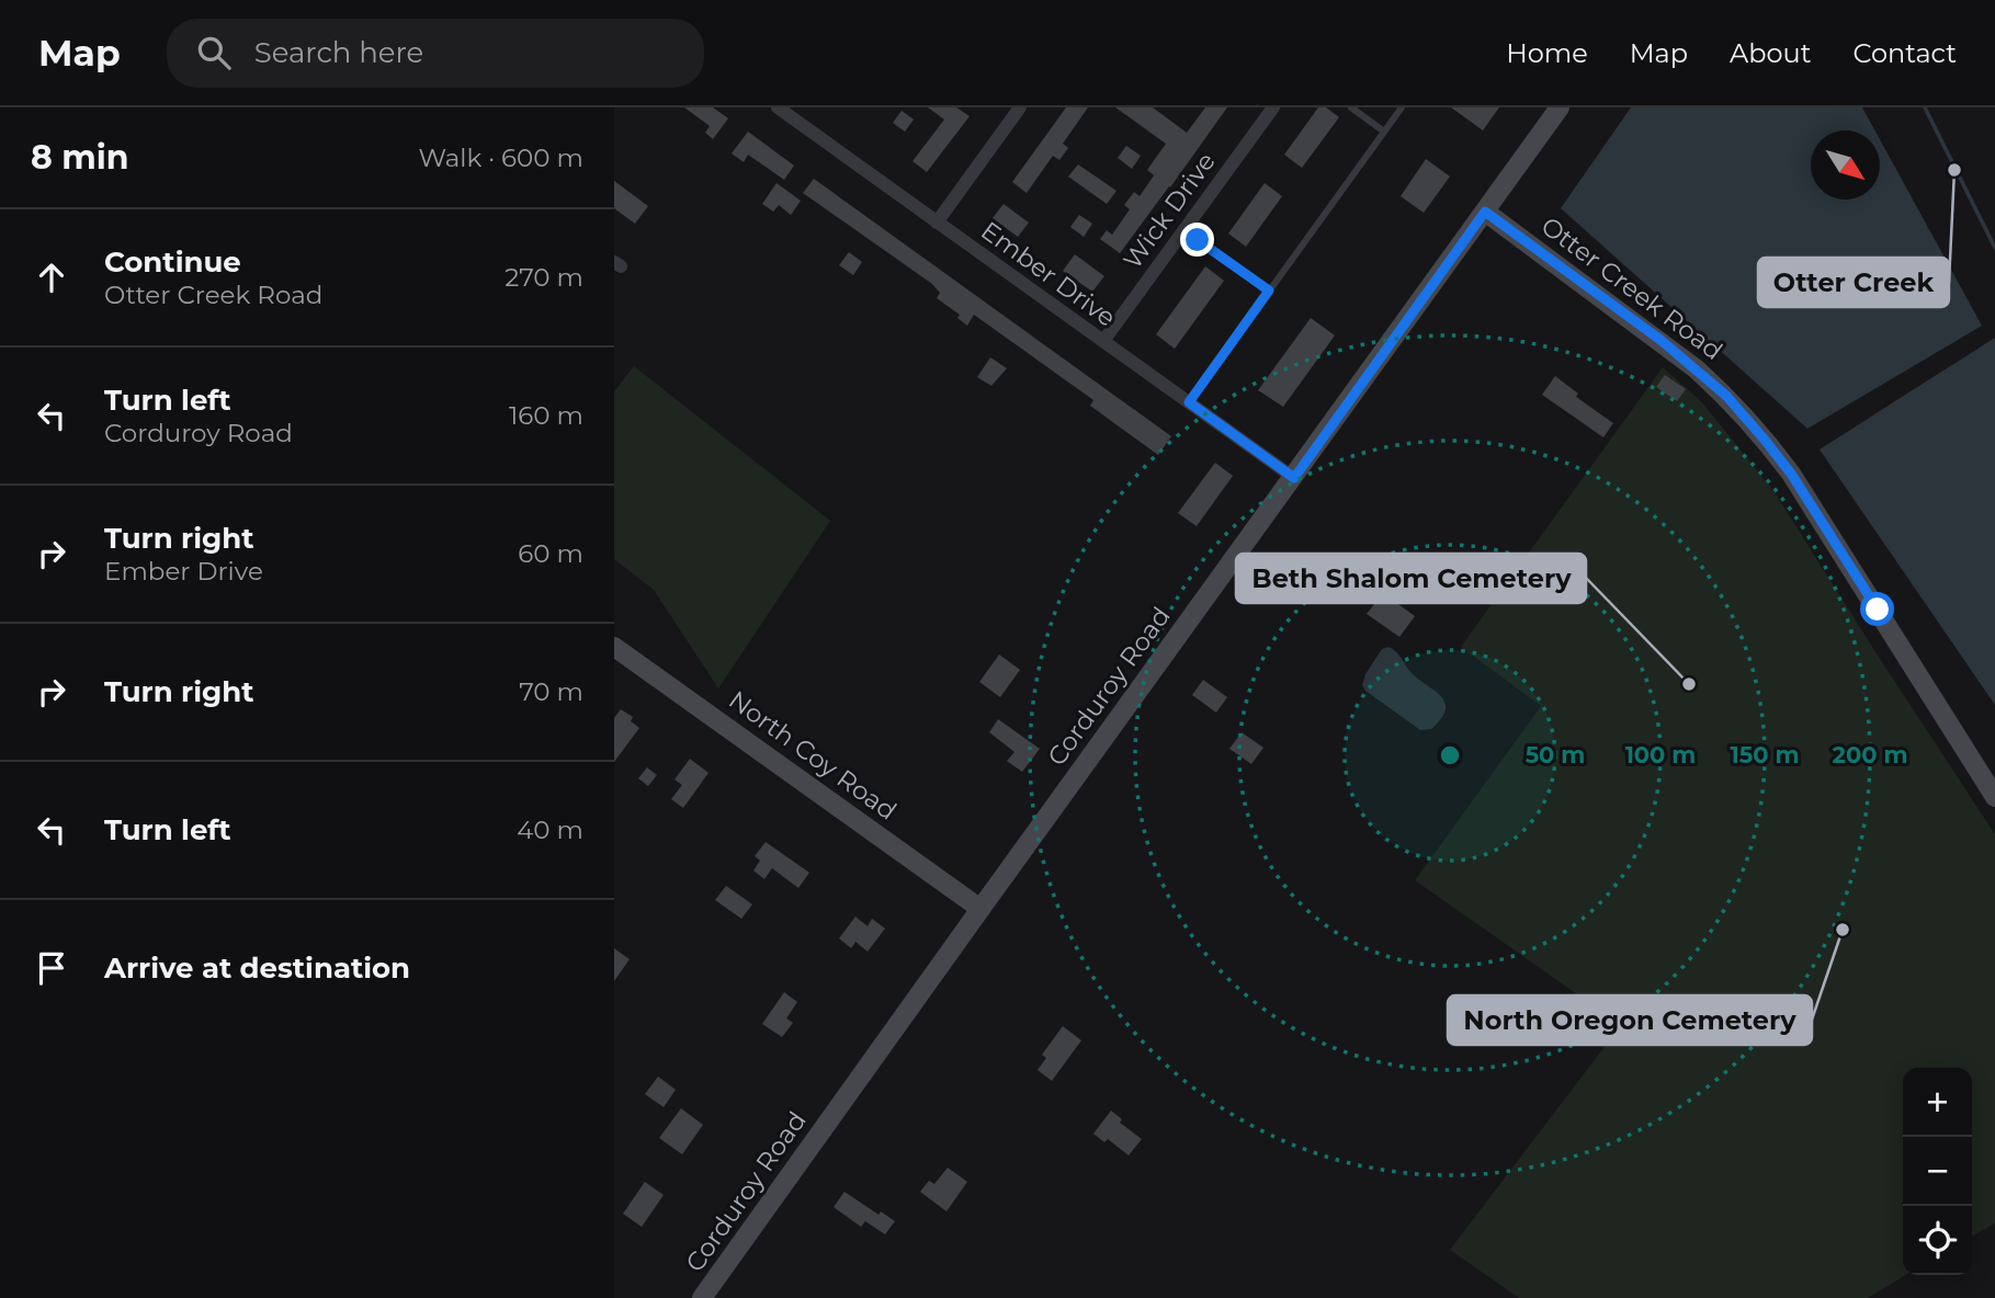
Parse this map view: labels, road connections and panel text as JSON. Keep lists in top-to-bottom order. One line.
{"streets":{"street":["Wick Drive","Ember Drive","Otter Creek Road","Corduroy Road","North Coy Road"]},"crossings":[["Wick Drive","Ember Drive"],["Ember Drive","Corduroy Road"],["Otter Creek Road","Corduroy Road"],["Corduroy Road","North Coy Road"]],"places":["Otter Creek","Beth Shalom Cemetery","North Oregon Cemetery"],"north":"bottom right","page":{"header":"Map","search":"Search here","nav":["Home","Map","About","Contact"],"heading":["8 min","Walk · 600 m"],"list":[["Continue","Otter Creek Road","270 m"],["Turn left","Corduroy Road","160 m"],["Turn right","Ember Drive","60 m"],["Turn right","70 m"],["Turn left","40 m"],"Arrive at destination"],"map_buttons":["+","−"]},"rings":["50 m","100 m","150 m","200 m"]}
